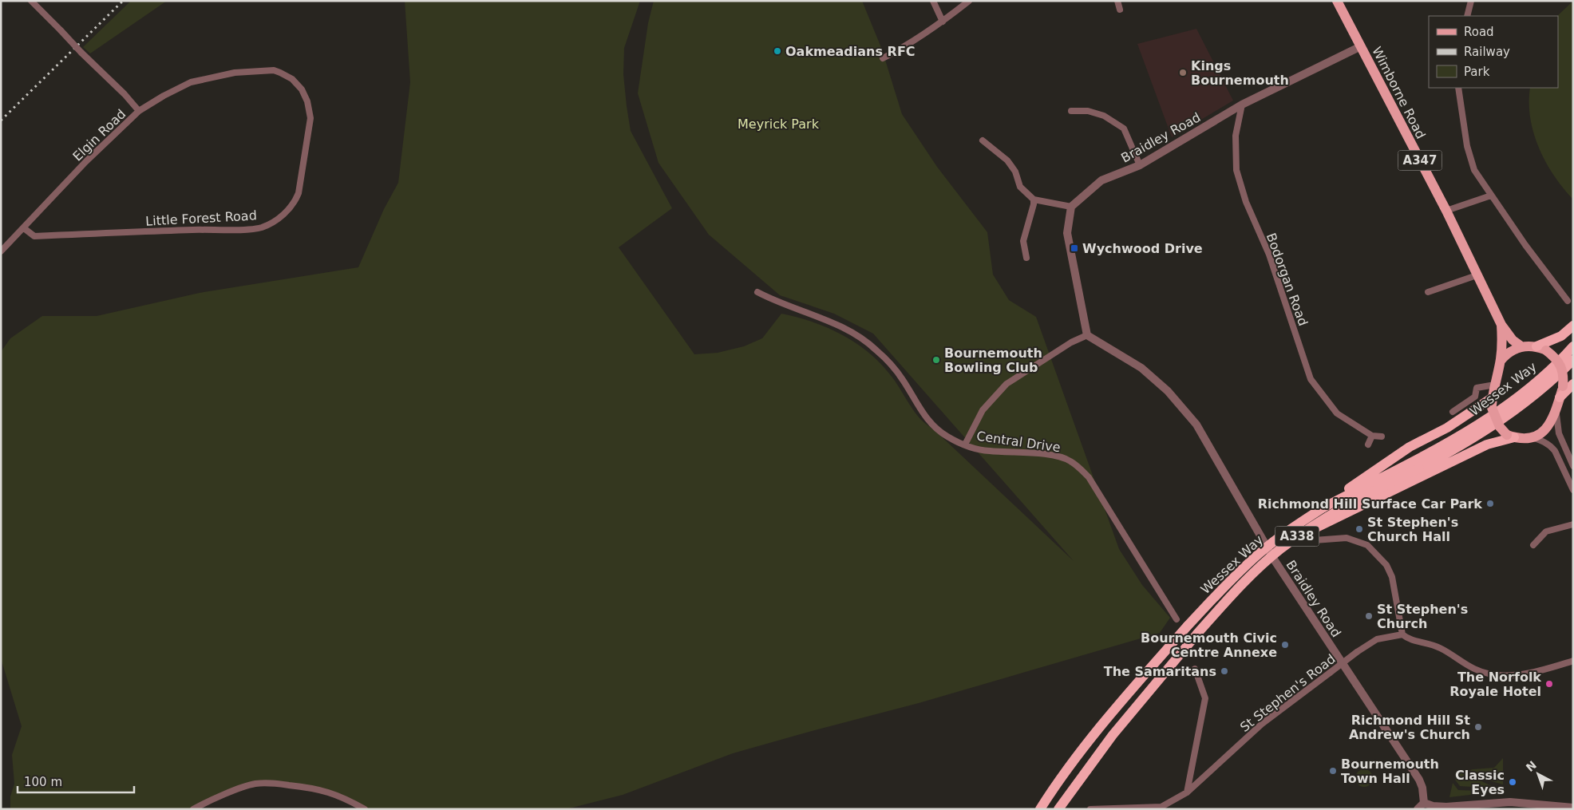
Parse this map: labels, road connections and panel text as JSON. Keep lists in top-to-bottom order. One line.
{"streets":{"highway":["Wessex Way","A338"],"main road":["Wimborne Road","A347"],"street":["Elgin Road","Braidley Road","Little Forest Road","Bodorgan Road","Central Drive","St Stephen's Road"]},"crossings":[["Wimborne Road","Braidley Road"],["Elgin Road","Little Forest Road"],["Braidley Road","Bodorgan Road"]],"parks":["Meyrick Park"],"places":{"other":["Oakmeadians RFC","Kings Bournemouth","Bournemouth Bowling Club","Richmond Hill Surface Car Park","St Stephen's Church Hall","St Stephen's Church","Bournemouth Civic Centre Annexe","The Samaritans","The Norfolk Royale Hotel","Richmond Hill St Andrew's Church","Bournemouth Town Hall","Classic Eyes"],"transit":["Wychwood Drive"]},"legend":["Road","Railway","Park"],"scale_bar":"100 m","north":"top left"}
